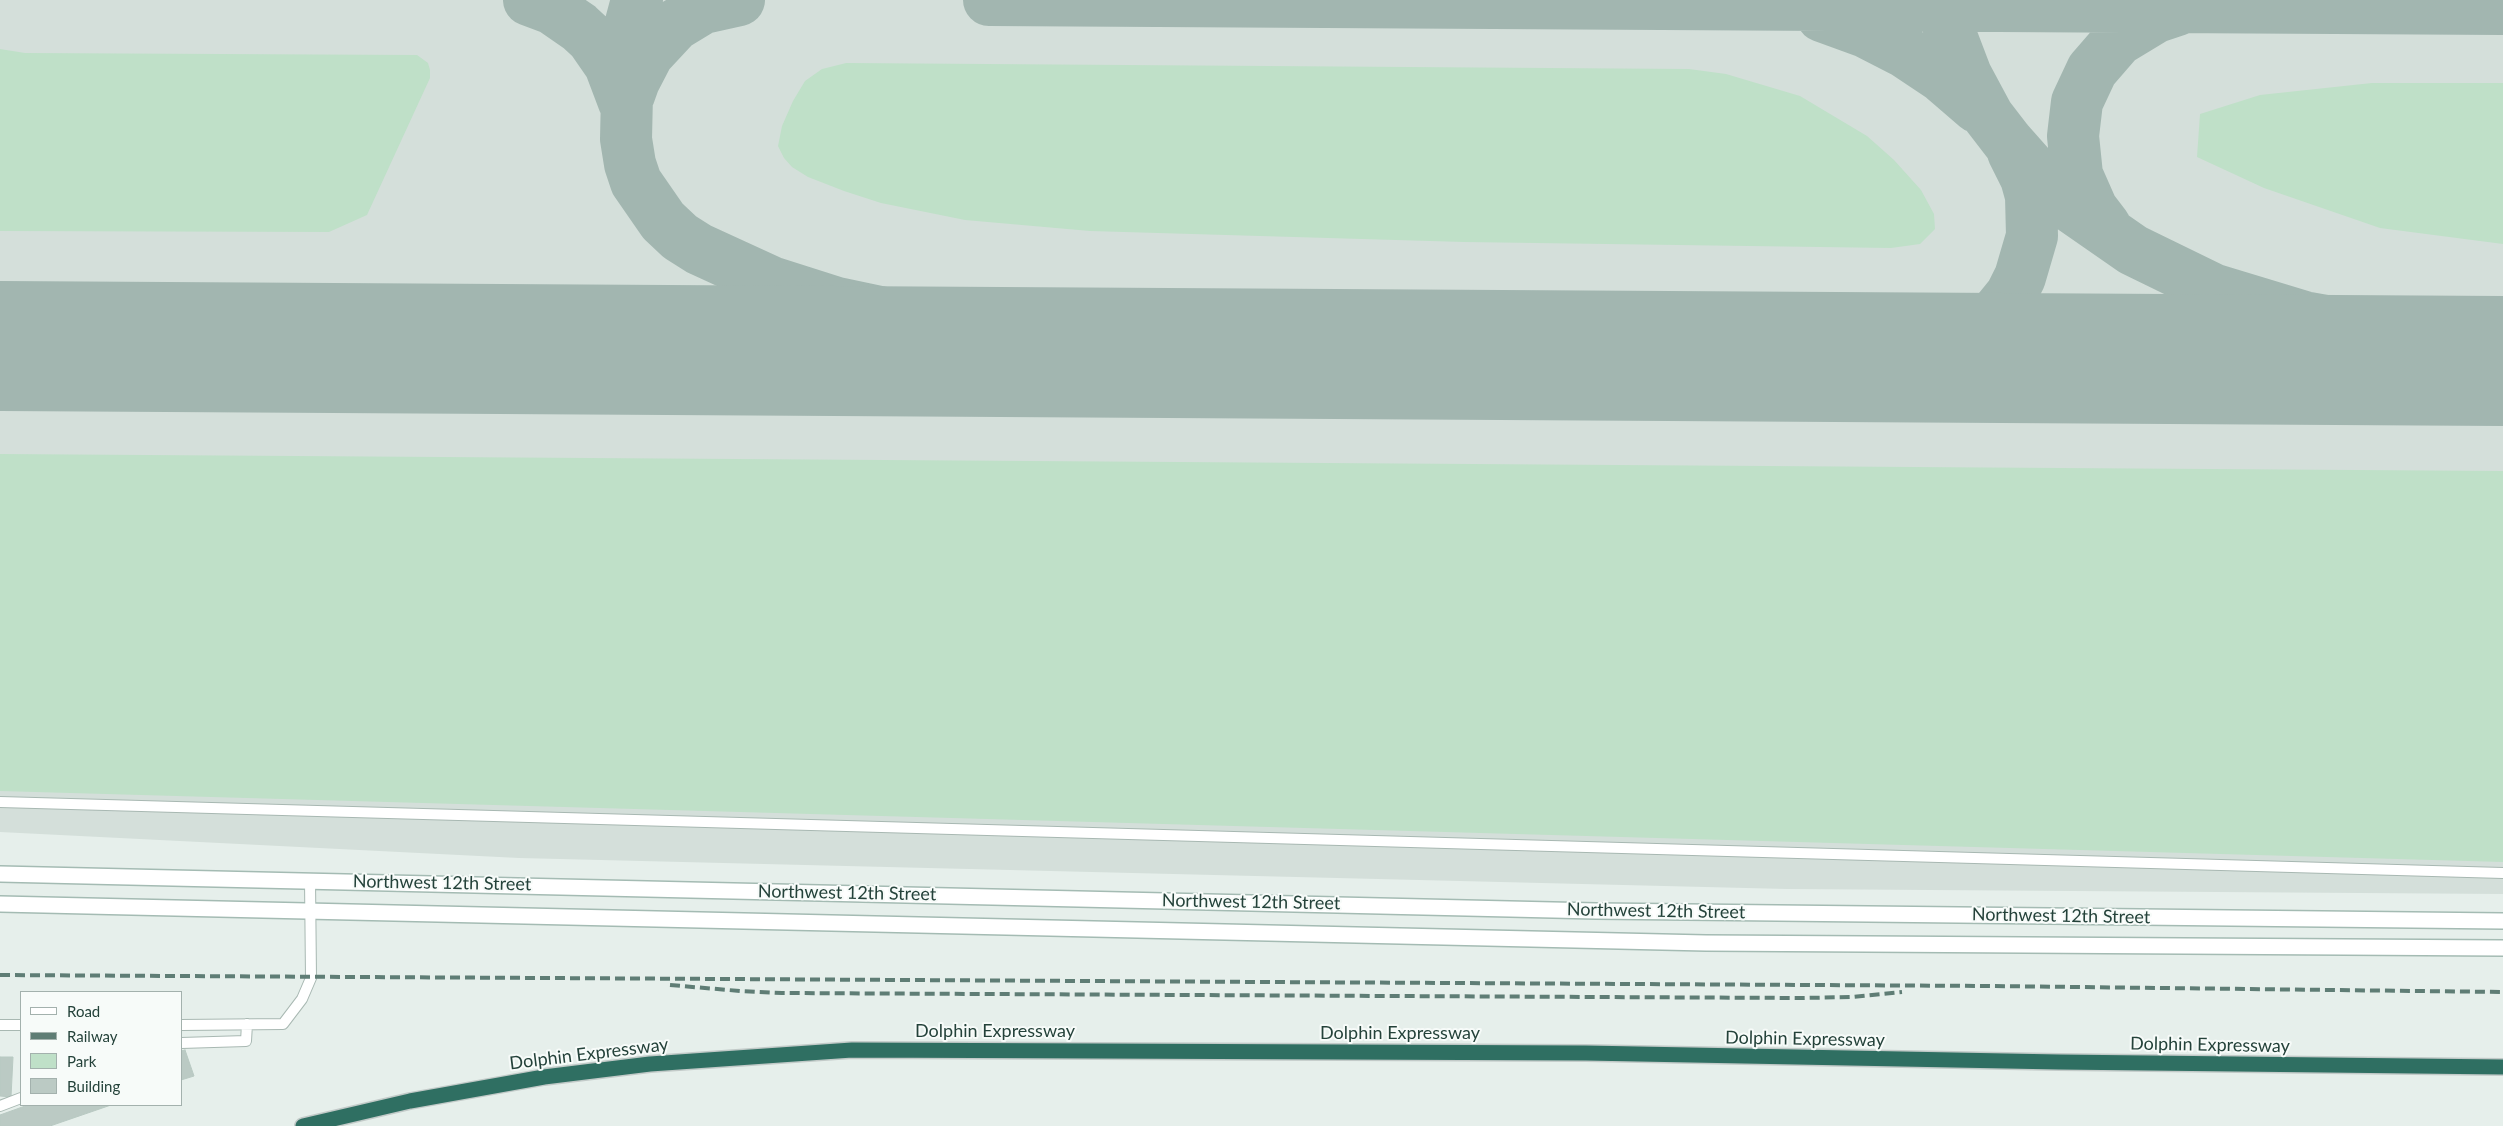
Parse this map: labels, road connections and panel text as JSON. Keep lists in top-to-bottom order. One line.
{"streets":{"highway":["Dolphin Expressway"],"main road":["Northwest 12th Street"]},"legend":["Road","Railway","Park","Building"]}
